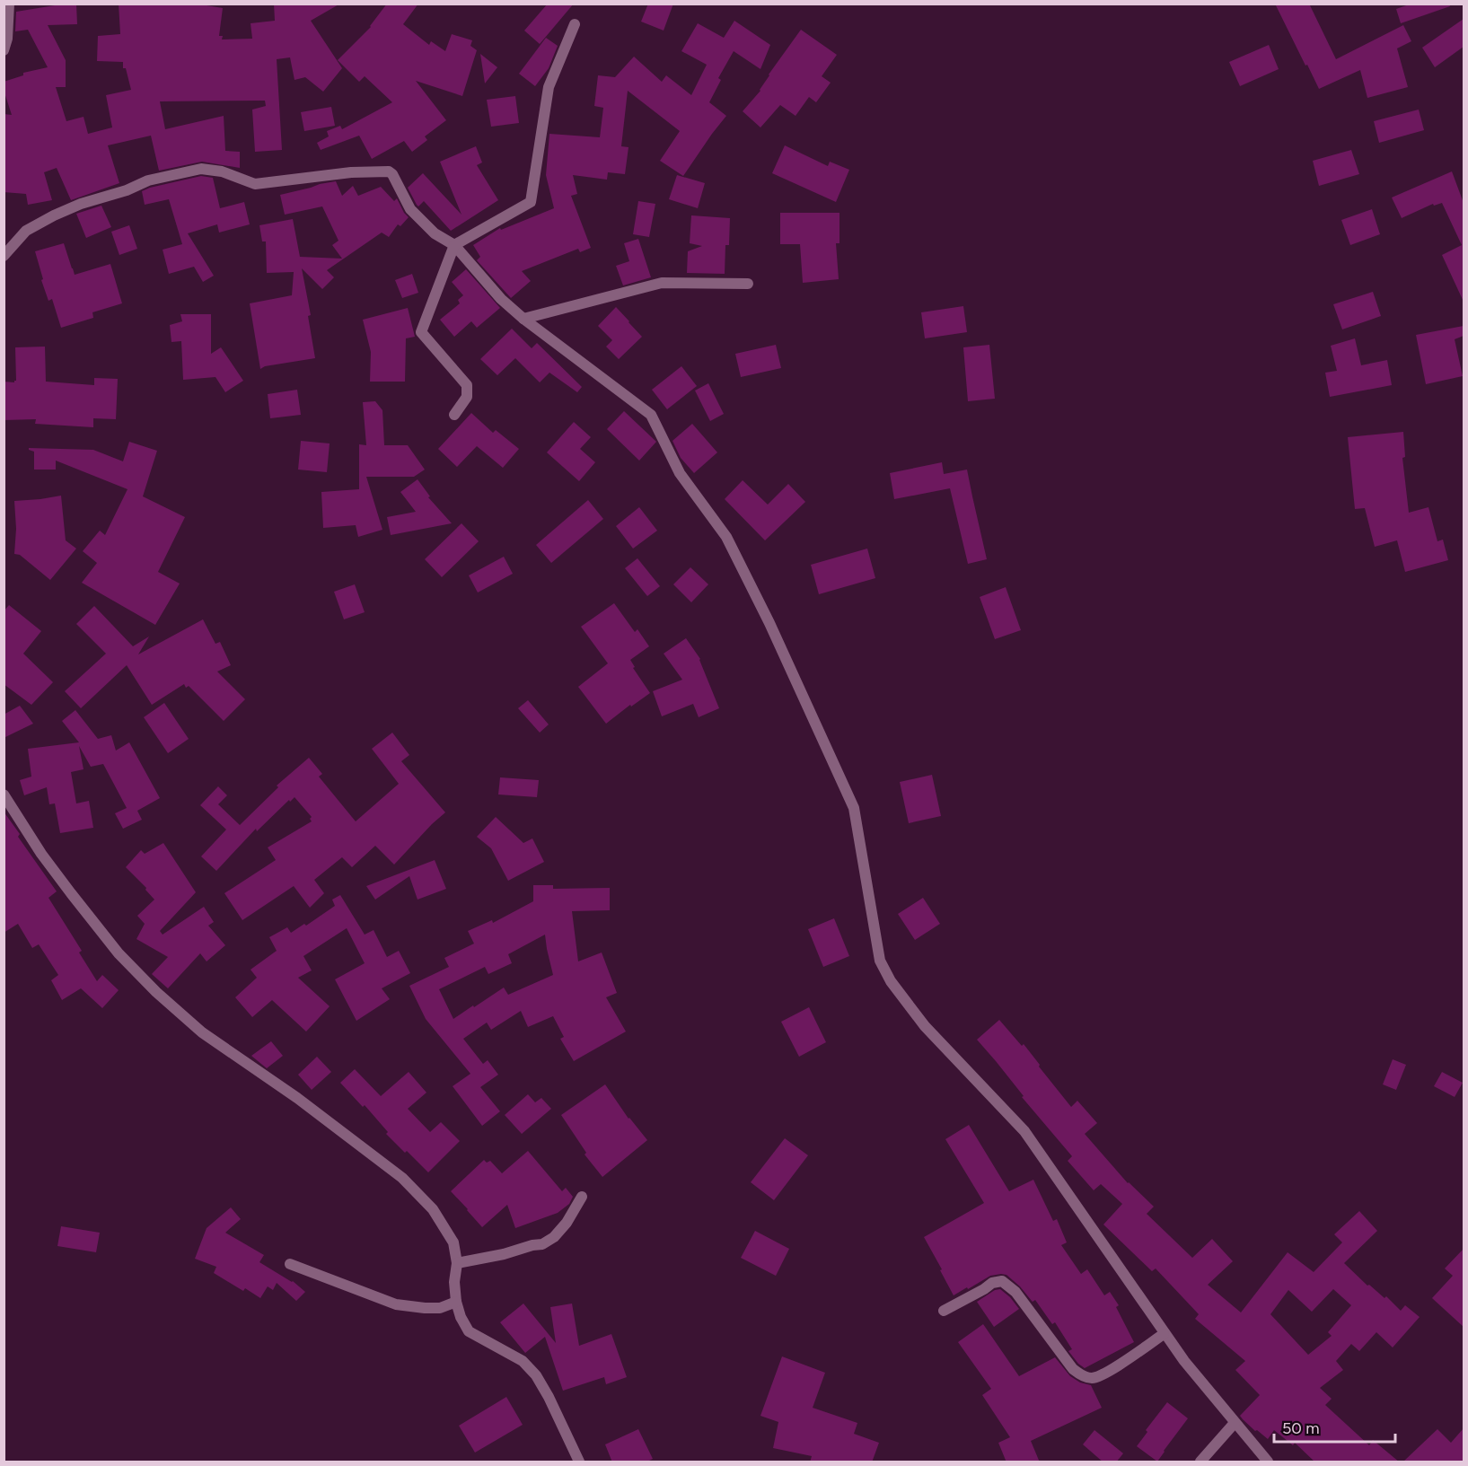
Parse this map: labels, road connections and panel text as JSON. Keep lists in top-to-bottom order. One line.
{"scale_bar":"50 m"}
